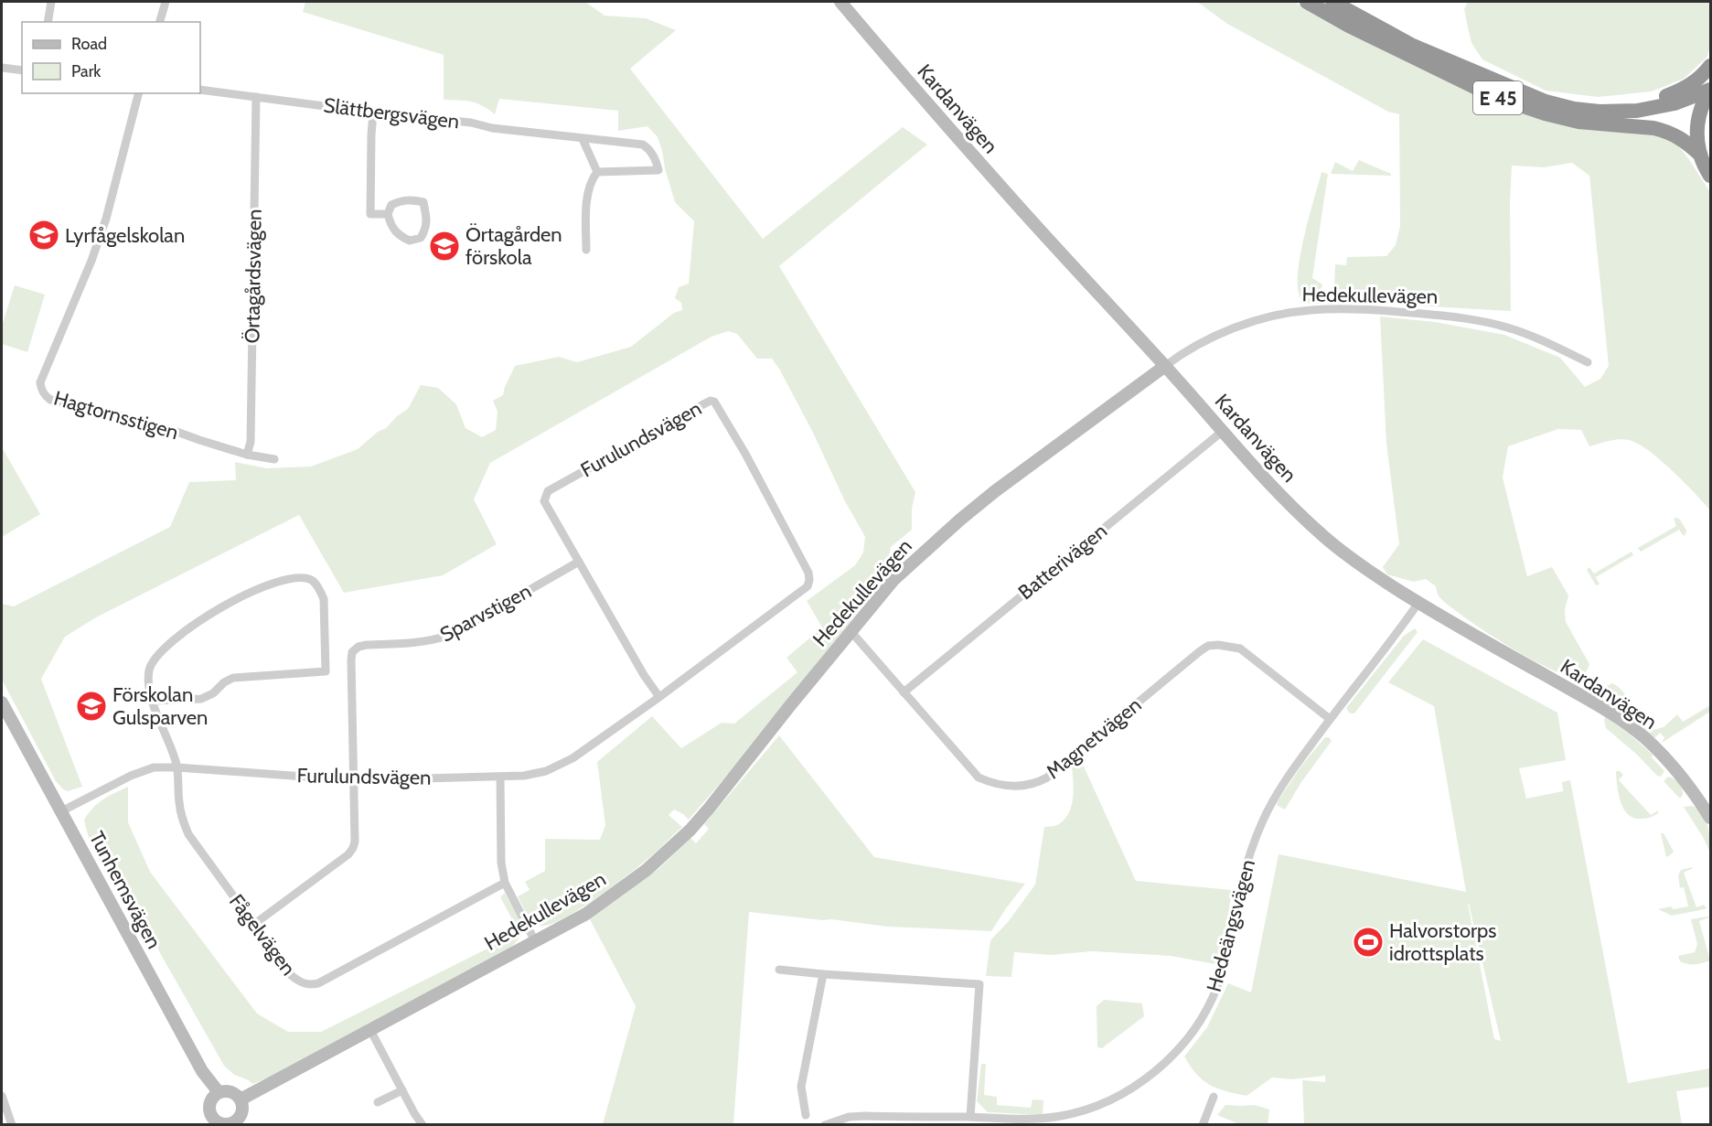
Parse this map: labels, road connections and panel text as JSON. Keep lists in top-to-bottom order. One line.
{"streets":{"highway":["E 45"],"street":["Kardanvägen","Slättbergsvägen","Örtagårdsvägen","Hedekullevägen","Hagtornsstigen","Furulundsvägen","Batterivägen","Sparvstigen","Magnetvägen","Tunhemsvägen","Hedeängsvägen","Fågelvägen"]},"crossings":[["Kardanvägen","Hedekullevägen"],["Kardanvägen","Batterivägen"],["Kardanvägen","Hedeängsvägen"],["Slättbergsvägen","Örtagårdsvägen"],["Örtagårdsvägen","Hagtornsstigen"],["Hedekullevägen","Magnetvägen"],["Hedekullevägen","Tunhemsvägen"],["Furulundsvägen","Sparvstigen"],["Furulundsvägen","Tunhemsvägen"],["Furulundsvägen","Fågelvägen"],["Batterivägen","Magnetvägen"],["Magnetvägen","Hedeängsvägen"]],"places":{"school or university":["Lyrfågelskolan","Örtagården förskola","Förskolan Gulsparven"],"sports":["Halvorstorps idrottsplats"]},"legend":["Road","Park"]}
